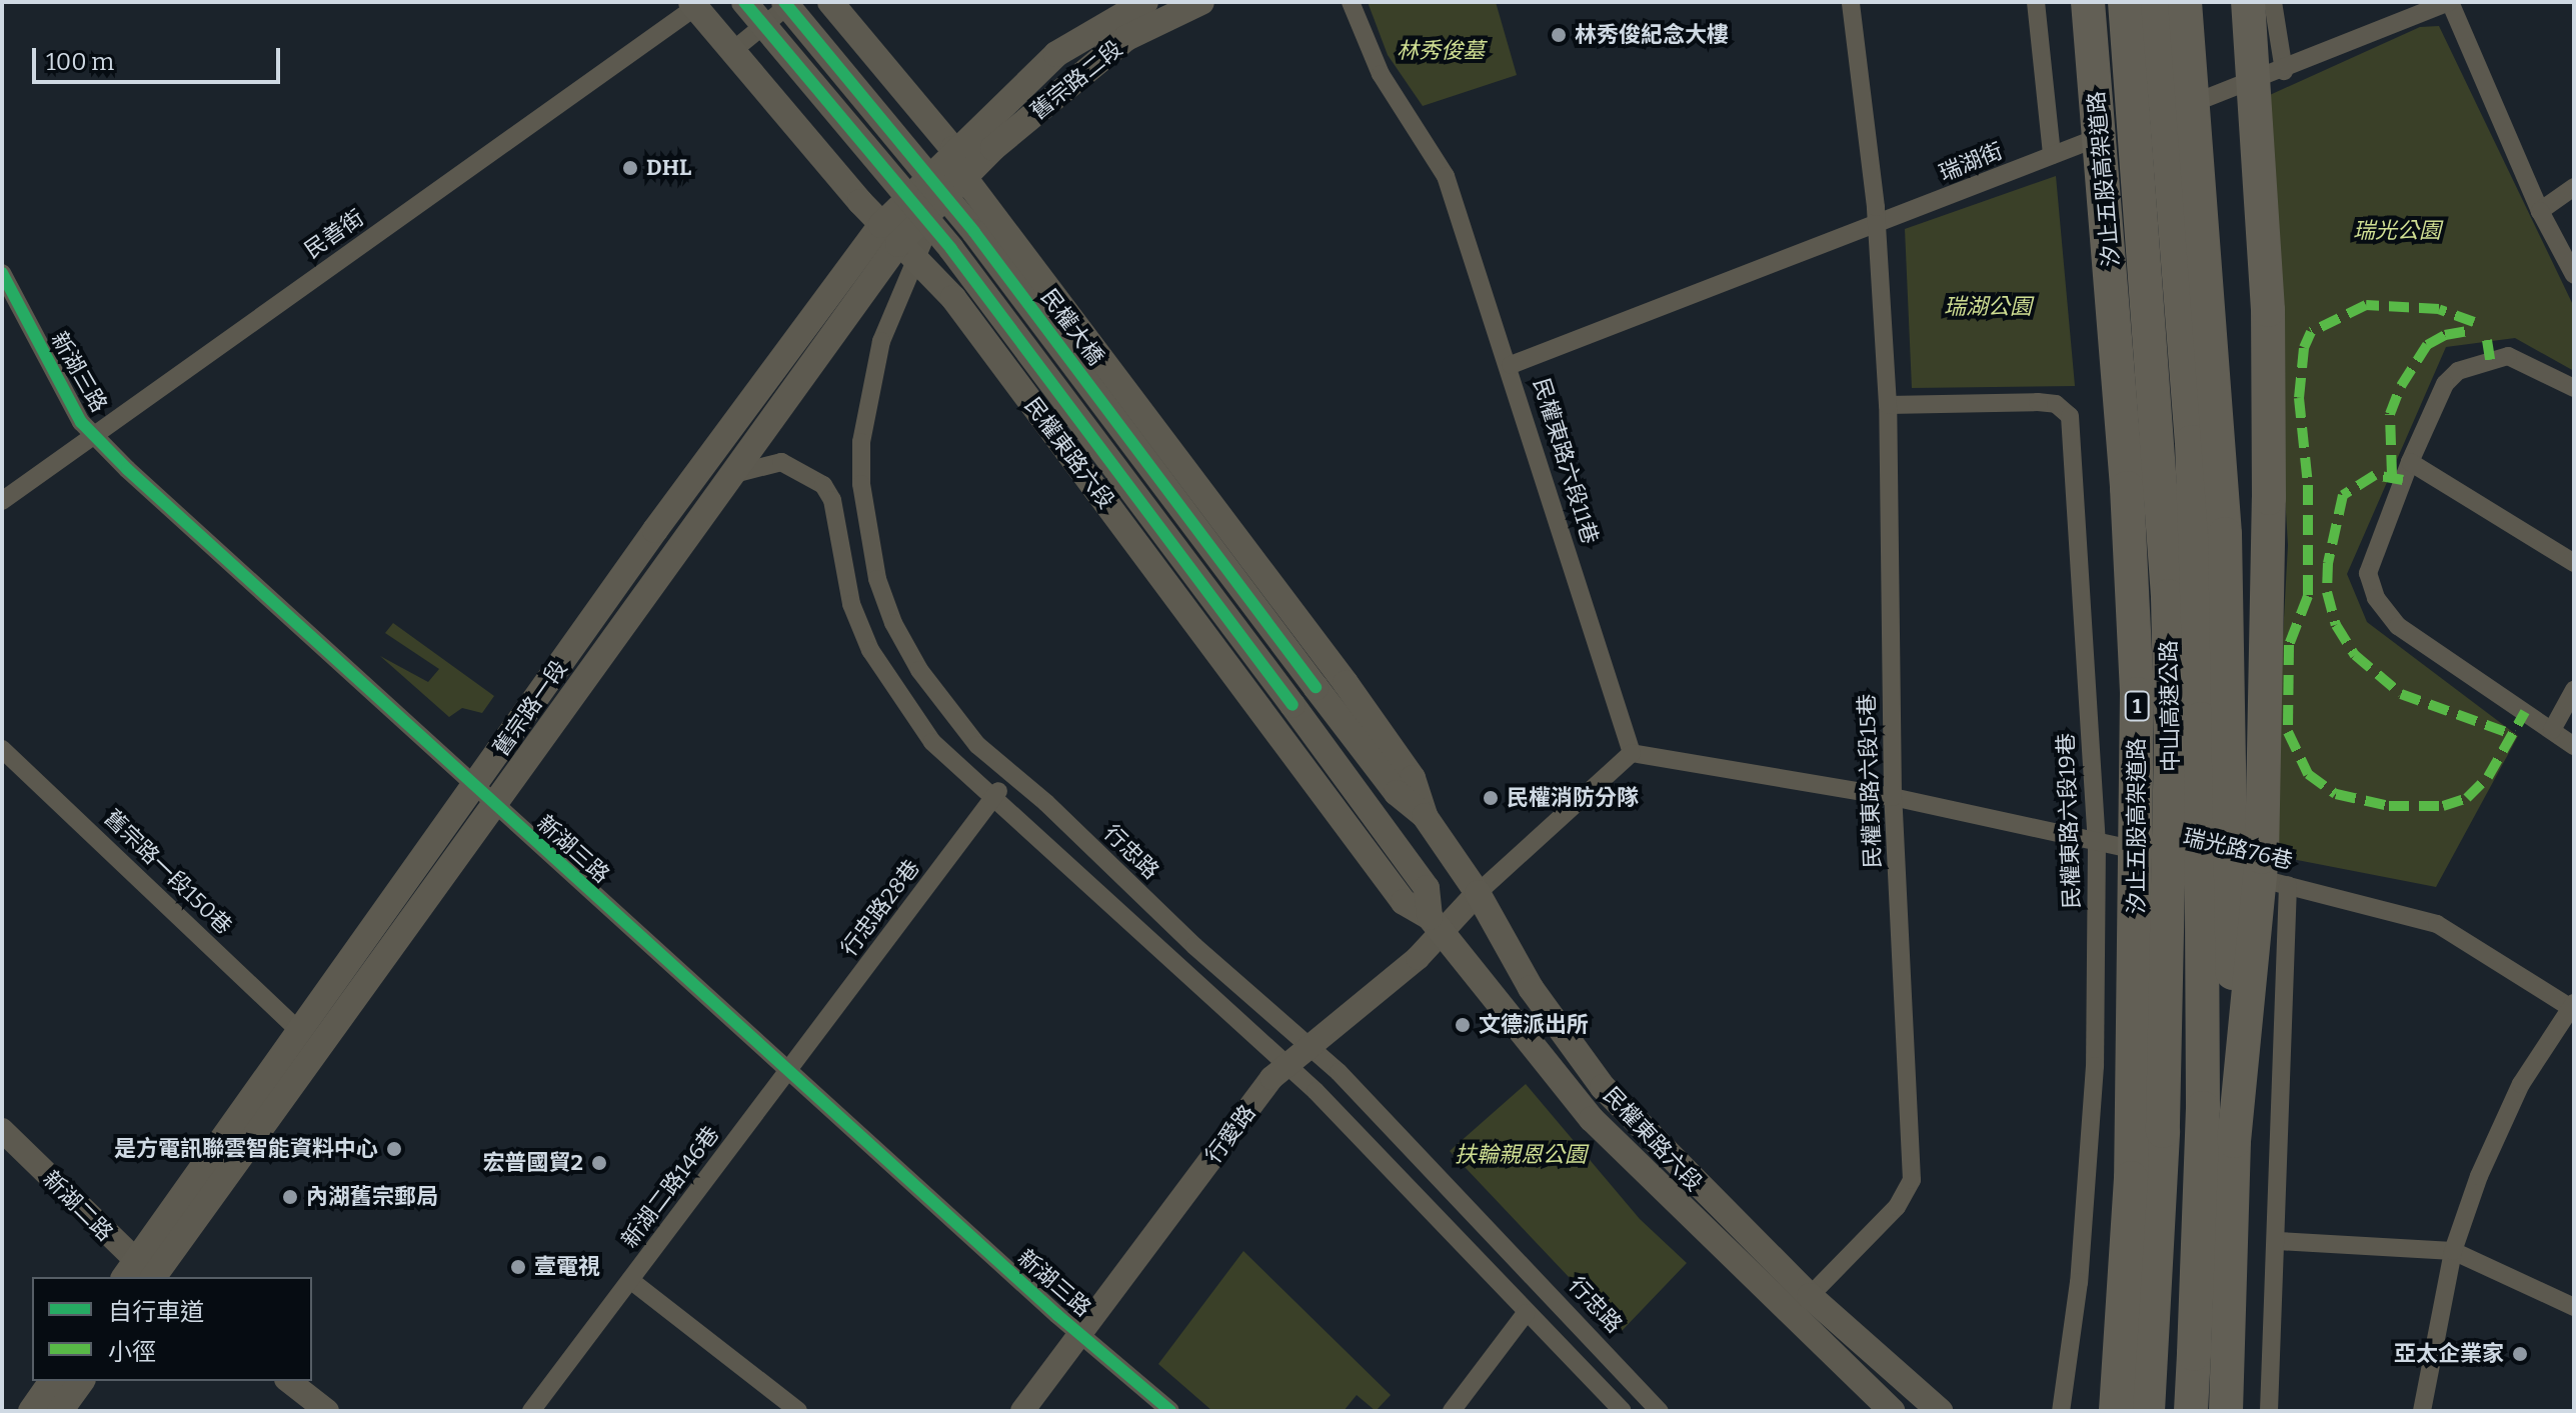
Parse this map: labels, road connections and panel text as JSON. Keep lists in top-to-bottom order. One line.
{"streets":{"highway":["汐止五股高架道路","1","中山高速公路"],"main road":["舊宗路二段","民權大橋","民權東路六段","舊宗路一段"],"street":["瑞湖街","民善街","新湖三路","民權東路六段11巷","民權東路六段15巷","民權東路六段19巷","瑞光路76巷","行忠路","舊宗路一段150巷","行忠路28巷","行愛路","新湖二路146巷","新湖二路"]},"crossings":[["舊宗路二段","民權東路六段"],["舊宗路二段","舊宗路一段"],["瑞湖街","民權東路六段11巷"],["瑞湖街","民權東路六段15巷"],["民善街","新湖三路"],["民善街","民權東路六段"],["民權大橋","民權東路六段"],["新湖三路","舊宗路一段"],["新湖三路","行忠路28巷"],["新湖三路","行愛路"],["新湖三路","新湖二路146巷"],["民權東路六段","舊宗路一段"],["民權東路六段","民權東路六段15巷"],["民權東路六段","行忠路"],["民權東路六段","行愛路"],["民權東路六段11巷","瑞光路76巷"],["舊宗路一段","行忠路"],["舊宗路一段","舊宗路一段150巷"],["舊宗路一段","新湖二路"],["民權東路六段15巷","民權東路六段19巷"],["民權東路六段15巷","瑞光路76巷"],["民權東路六段19巷","瑞光路76巷"],["行忠路","行忠路28巷"],["行忠路","行愛路"],["行忠路28巷","新湖二路146巷"]],"parks":["林秀俊墓","瑞光公園","瑞湖公園","扶輪親恩公園"],"places":["林秀俊紀念大樓","DHL","民權消防分隊","文德派出所","是方電訊聯雲智能資料中心","宏普國貿2","內湖舊宗郵局","壹電視","亞太企業家"],"legend":["自行車道","小徑"],"scale_bar":"100 m"}
